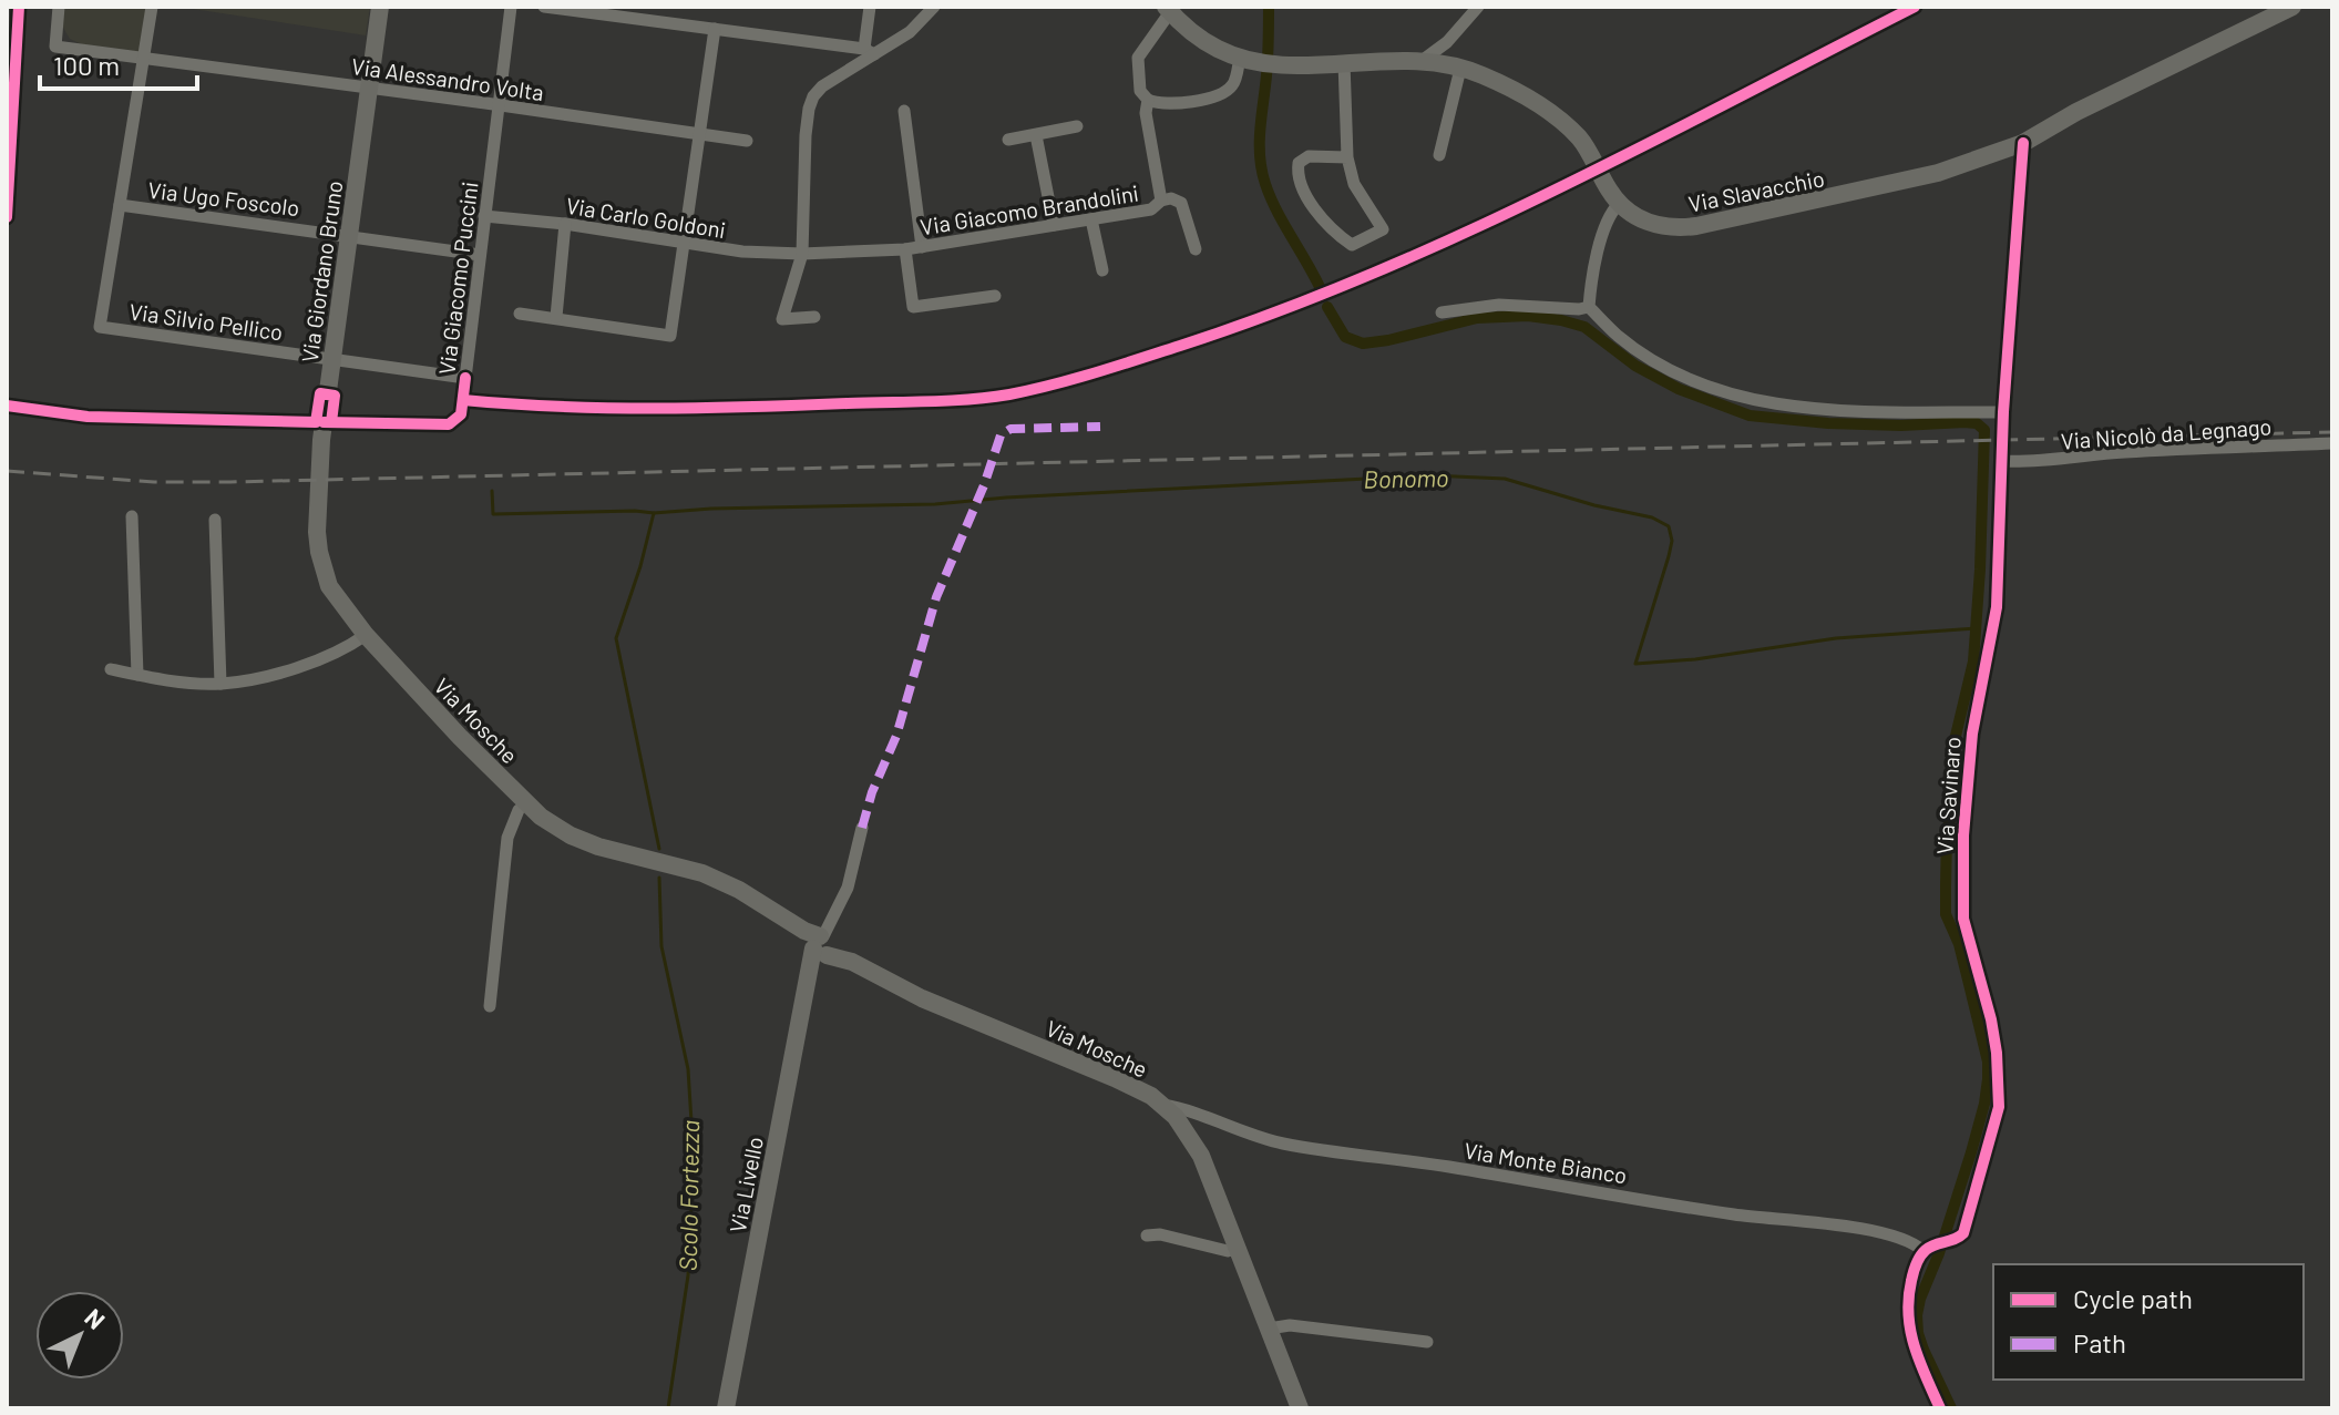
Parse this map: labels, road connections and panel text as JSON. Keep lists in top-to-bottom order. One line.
{"streets":{"main road":["Via Slavacchio","Via Giordano Bruno","Via Mosche","Via Livello"],"street":["Via Alessandro Volta","Via Ugo Foscolo","Via Giacomo Brandolini","Via Carlo Goldoni","Via Giacomo Puccini","Via Silvio Pellico","Via Nicolò da Legnago","Via Savinaro","Via Monte Bianco"]},"crossings":[["Via Alessandro Volta","Via Giordano Bruno"],["Via Alessandro Volta","Via Giacomo Puccini"],["Via Slavacchio","Via Savinaro"],["Via Ugo Foscolo","Via Giordano Bruno"],["Via Ugo Foscolo","Via Giacomo Puccini"],["Via Ugo Foscolo","Via Silvio Pellico"],["Via Giacomo Brandolini","Via Carlo Goldoni"],["Via Carlo Goldoni","Via Giacomo Puccini"],["Via Giordano Bruno","Via Giacomo Puccini"],["Via Giordano Bruno","Via Silvio Pellico"],["Via Giordano Bruno","Via Mosche"],["Via Giacomo Puccini","Via Silvio Pellico"],["Via Nicolò da Legnago","Via Savinaro"],["Via Mosche","Via Monte Bianco"],["Via Mosche","Via Livello"],["Via Savinaro","Via Monte Bianco"]],"water":["Bonomo","Scolo Fortezza"],"legend":["Cycle path","Path"],"scale_bar":"100 m","north":"top right"}
